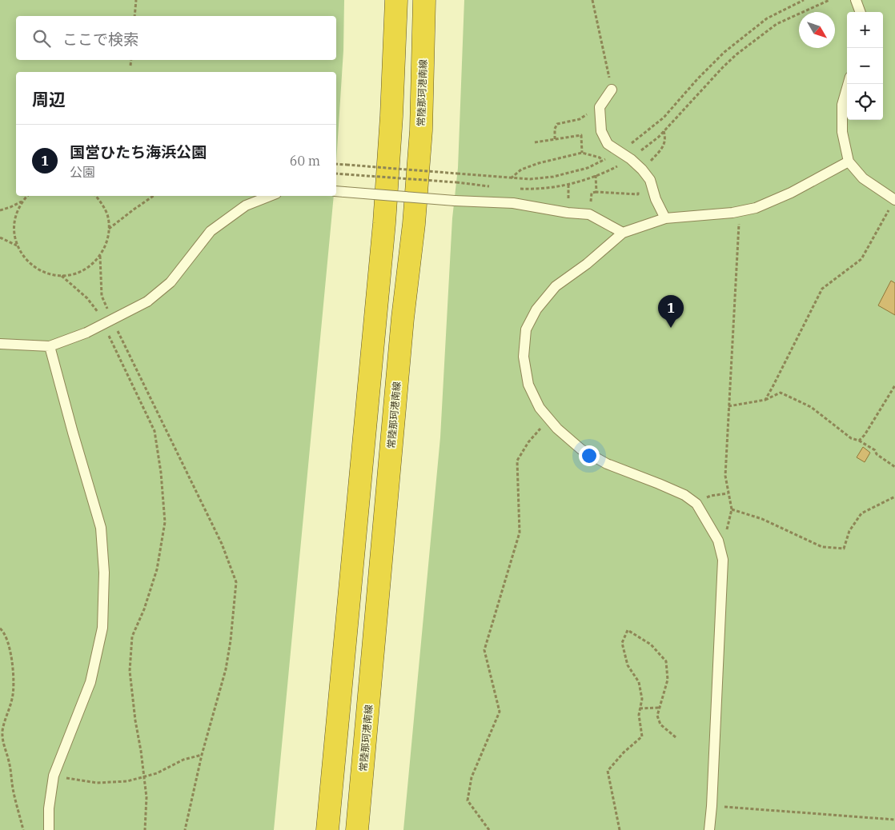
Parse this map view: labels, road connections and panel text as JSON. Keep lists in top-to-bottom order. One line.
{"streets":{"highway":["常陸那珂港南線"]},"north":"bottom right","page":{"map_buttons":["+","−"],"search":"ここで検索","heading":"周辺","list":[{"mark":"1","name":"国営ひたち海浜公園","note":"公園","value":"60 m"}],"pins":"1"}}
